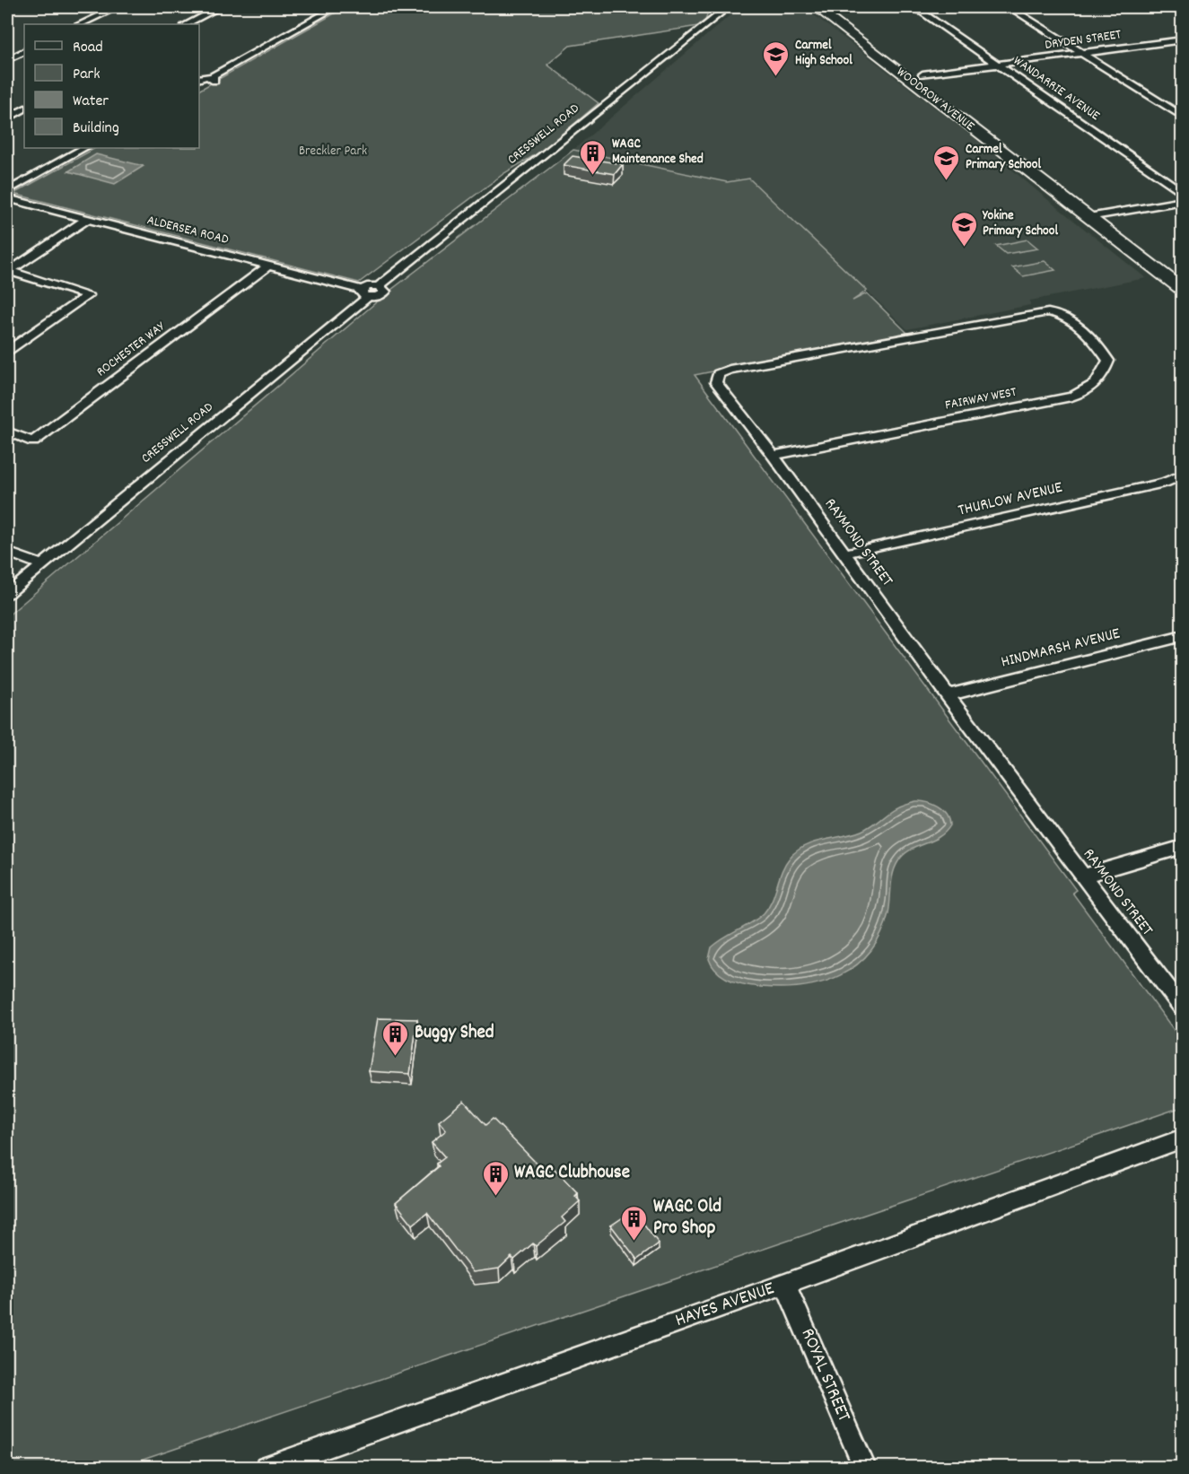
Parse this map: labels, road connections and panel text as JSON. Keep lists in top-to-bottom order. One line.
{"streets":{"main road":["WOODROW AVENUE"],"street":["DRYDEN STREET","WANDARRIE AVENUE","CRESSWELL ROAD","ALDERSEA ROAD","ROCHESTER WAY","FAIRWAY WEST","THURLOW AVENUE","RAYMOND STREET","HINDMARSH AVENUE","HAYES AVENUE","ROYAL STREET"]},"crossings":[["DRYDEN STREET","WANDARRIE AVENUE"],["CRESSWELL ROAD","ALDERSEA ROAD"],["ALDERSEA ROAD","ROCHESTER WAY"],["FAIRWAY WEST","RAYMOND STREET"],["THURLOW AVENUE","RAYMOND STREET"],["RAYMOND STREET","HINDMARSH AVENUE"],["HAYES AVENUE","ROYAL STREET"]],"parks":["Breckler Park"],"places":{"school or university":["Carmel High School","Carmel Primary School","Yokine Primary School"],"building":["WAGC Maintenance Shed","Buggy Shed","WAGC Clubhouse","WAGC Old Pro Shop"]},"legend":["Road","Park","Water","Building"]}
